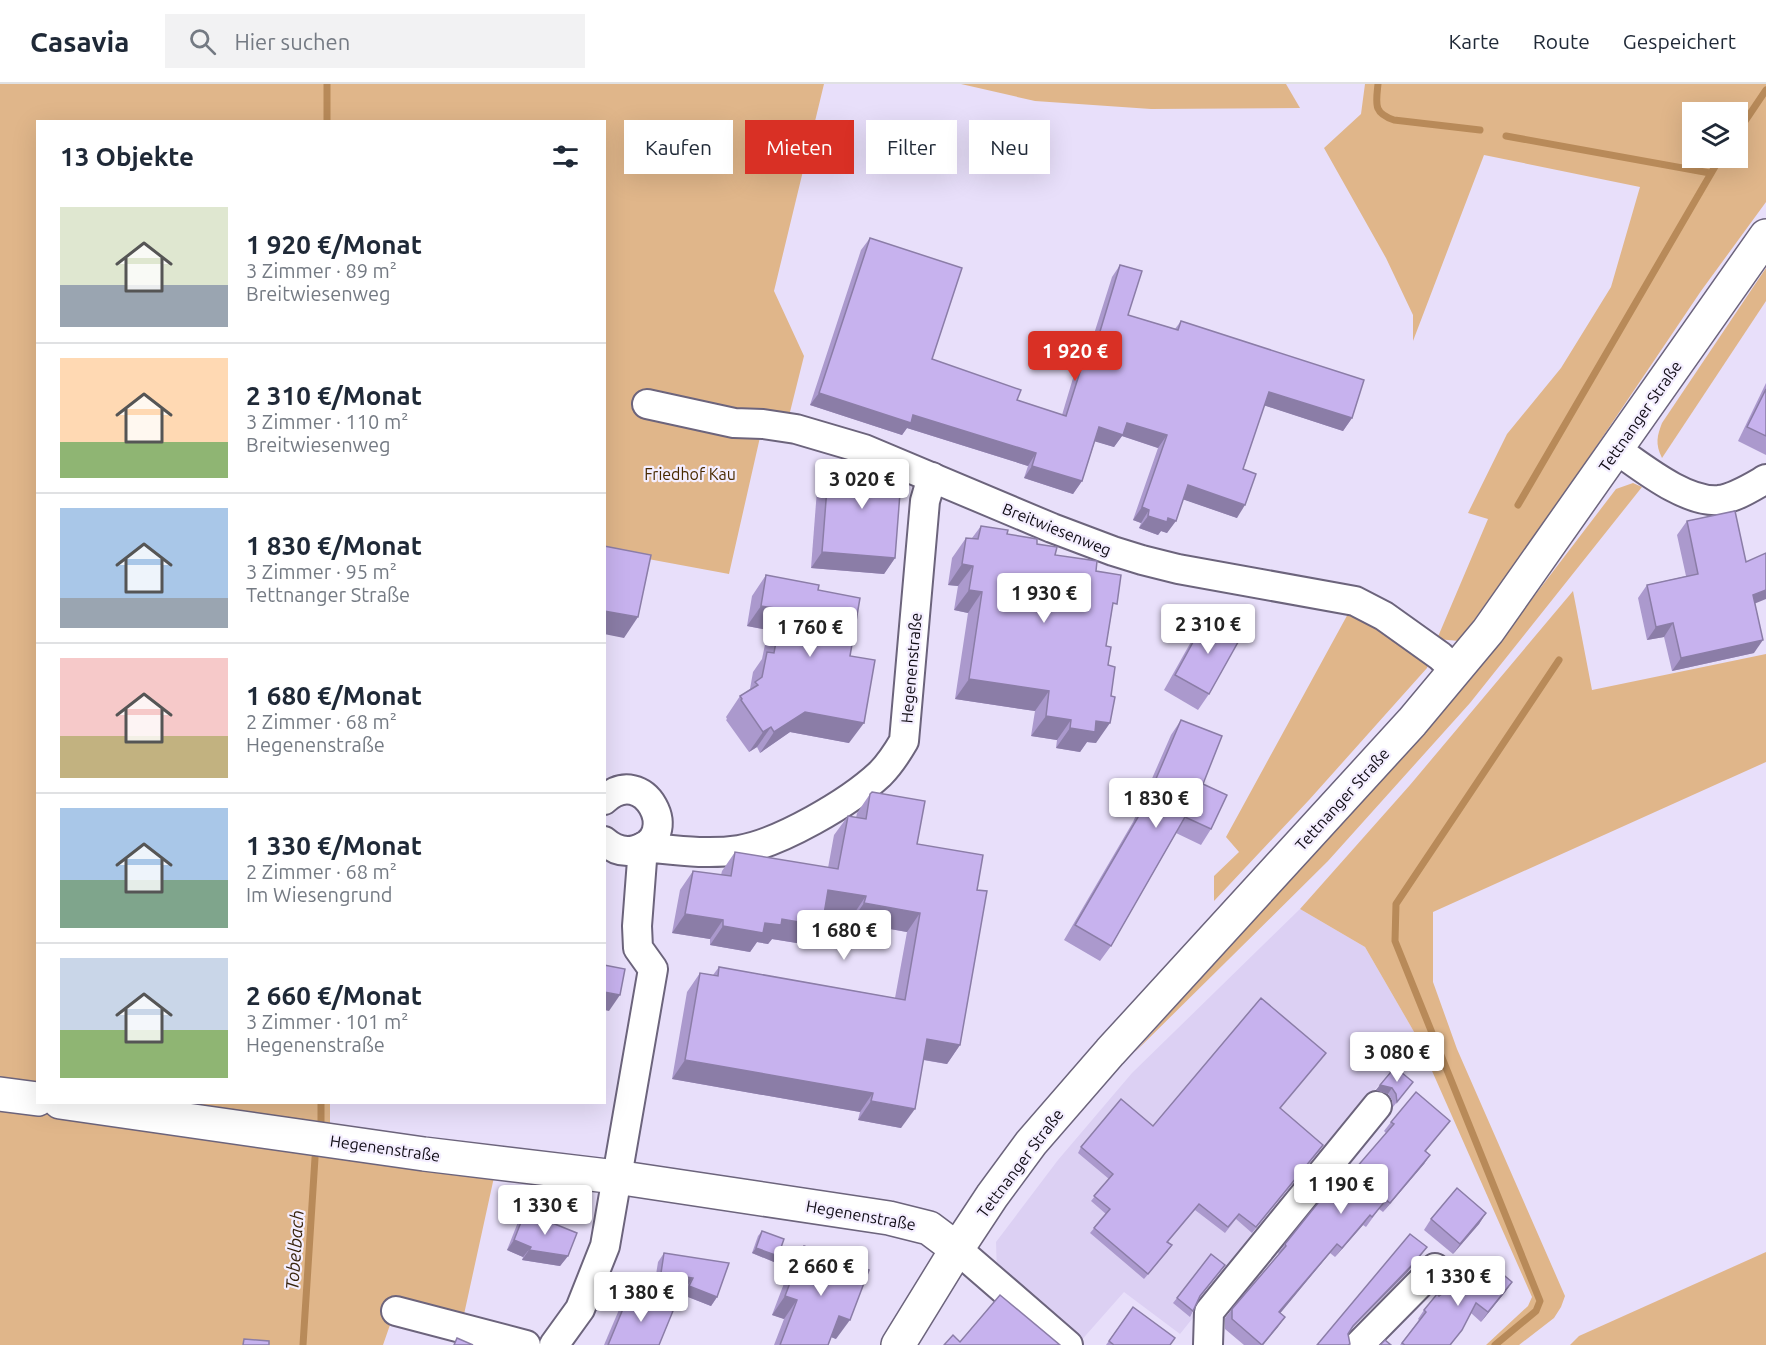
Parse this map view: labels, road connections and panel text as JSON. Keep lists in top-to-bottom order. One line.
{"streets":{"main road":["Tettnanger Straße","Hegenenstraße"],"street":["Breitwiesenweg"]},"crossings":[["Tettnanger Straße","Breitwiesenweg"],["Tettnanger Straße","Hegenenstraße"],["Breitwiesenweg","Hegenenstraße"]],"water":["Tobelbach"],"parks":["Friedhof Kau"],"page":{"header":"Casavia","search":"Hier suchen","nav":["Karte","Route","Gespeichert"],"chip":["Kaufen","Mieten","Filter","Neu"],"heading":"13 Objekte","list":[{"name":"1 920 €/Monat","note":"3 Zimmer · 89 m² · Breitwiesenweg"},{"name":"2 310 €/Monat","note":"3 Zimmer · 110 m² · Breitwiesenweg"},{"name":"1 830 €/Monat","note":"3 Zimmer · 95 m² · Tettnanger Straße"},{"name":"1 680 €/Monat","note":"2 Zimmer · 68 m² · Hegenenstraße"},{"name":"1 330 €/Monat","note":"2 Zimmer · 68 m² · Im Wiesengrund"},{"name":"2 660 €/Monat","note":"3 Zimmer · 101 m² · Hegenenstraße"}],"price":["1 920 €","3 020 €","1 930 €","2 310 €","1 760 €","1 830 €","1 680 €","3 080 €","1 190 €","1 330 €","2 660 €","1 330 €","1 380 €"]}}
